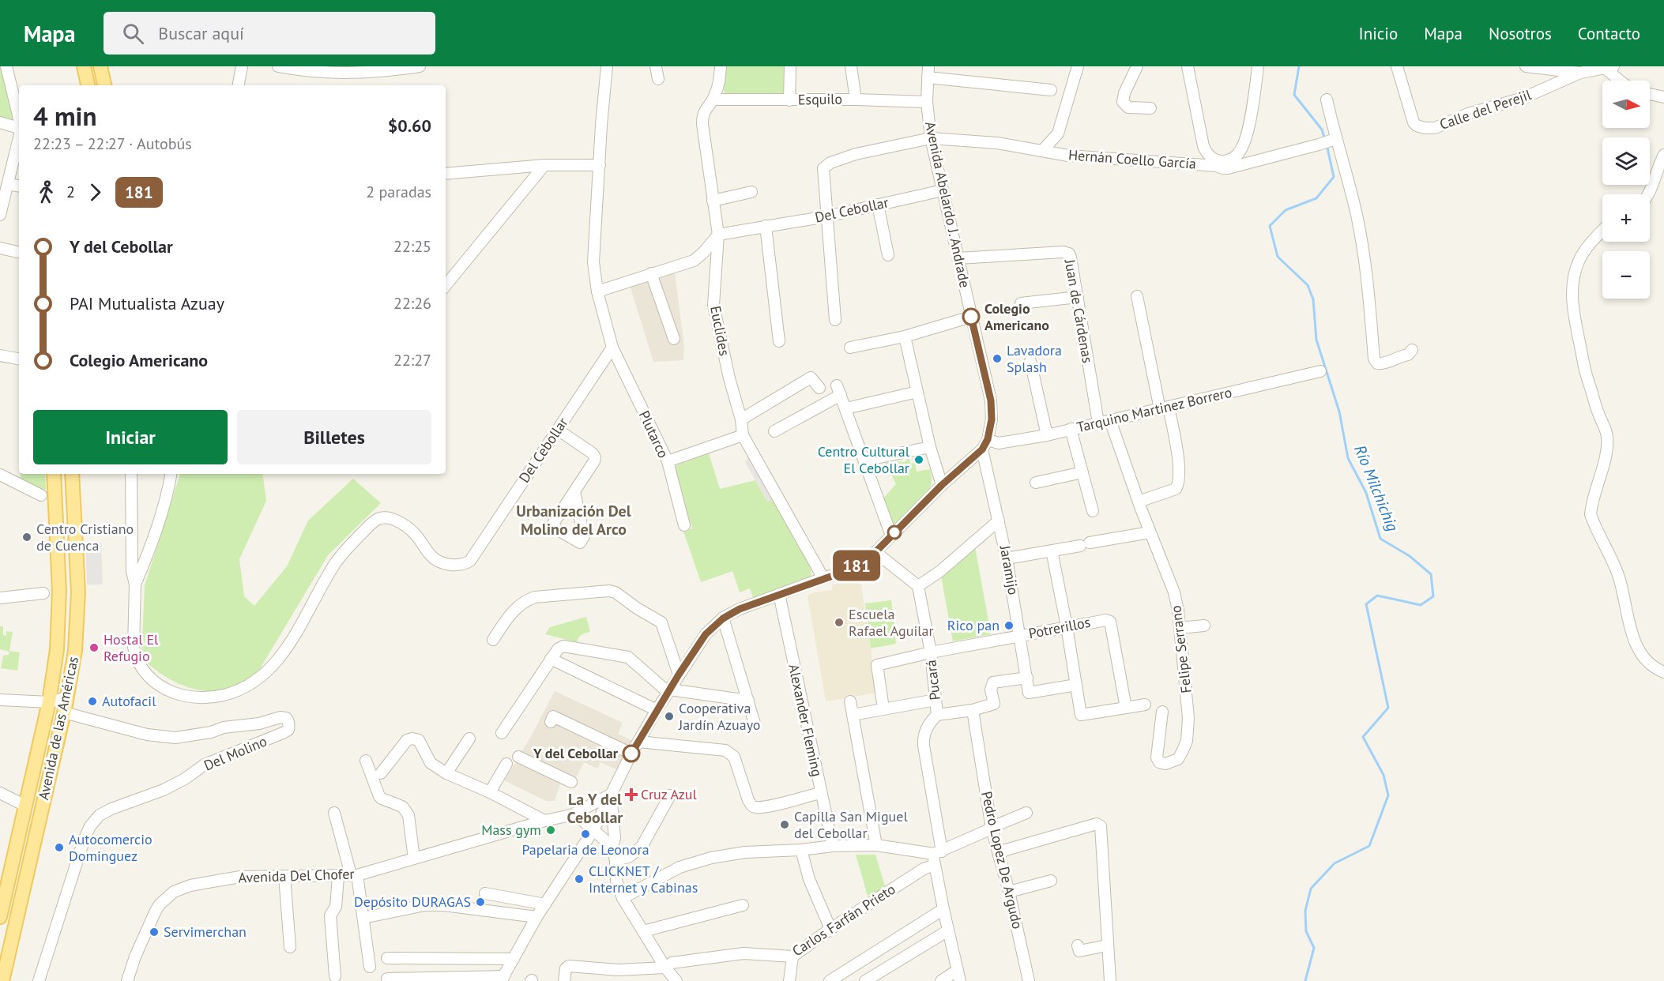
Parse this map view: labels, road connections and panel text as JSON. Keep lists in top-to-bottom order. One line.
{"streets":{"main road":["Avenida de las Américas"],"street":["Esquilo","Calle del Perejil","Hernán Coello García","Avenida Abelardo J. Andrade","Del Cebollar","Juan de Cárdenas","Euclides","Tarquino Martinez Borrero","Plutarco","Jaramijo","Potrerillos","Felipe Serrano","Pucará","Alexander Fleming","Del Molino","Pedro Lopez De Argudo","Avenida Del Chofer","Carlos Farfán Prieto"]},"crossings":[["Esquilo","Avenida Abelardo J. Andrade"],["Esquilo","Euclides"],["Hernán Coello García","Avenida Abelardo J. Andrade"],["Hernán Coello García","Del Cebollar"],["Avenida Abelardo J. Andrade","Del Cebollar"],["Avenida Abelardo J. Andrade","Juan de Cárdenas"],["Avenida Abelardo J. Andrade","Euclides"],["Avenida Abelardo J. Andrade","Tarquino Martinez Borrero"],["Avenida Abelardo J. Andrade","Jaramijo"],["Avenida Abelardo J. Andrade","Alexander Fleming"],["Avenida Abelardo J. Andrade","Avenida Del Chofer"],["Del Cebollar","Euclides"],["Del Cebollar","Plutarco"],["Juan de Cárdenas","Tarquino Martinez Borrero"],["Tarquino Martinez Borrero","Felipe Serrano"],["Jaramijo","Potrerillos"],["Potrerillos","Pucará"],["Pucará","Carlos Farfán Prieto"],["Avenida de las Américas","Del Molino"],["Pedro Lopez De Argudo","Carlos Farfán Prieto"]],"districts":["Urbanización Del Molino del Arco","La Y del Cebollar"],"water":["Río Milchichig"],"places":{"other":["Colegio Americano","Lavadora Splash","Centro Cultural El Cebollar","Centro Cristiano de Cuenca","Escuela Rafael Aguilar","Rico pan","Hostal El Refugio","Autofacil","Cooperativa Jardín Azuayo","Y del Cebollar","Capilla San Miguel del Cebollar","Mass gym","Papelaria de Leonora","Autocomercio Dominguez","CLICKNET / Internet y Cabinas","Depósito DURAGAS","Servimerchan"],"health":["Cruz Azul"]},"lines":["bus line 181"],"north":"right","page":{"header":"Mapa","search":"Buscar aquí","nav":["Inicio","Mapa","Nosotros","Contacto"],"on_map":"181","map_buttons":["+","−"],"heading":["4 min","22:23 – 22:27 · Autobús","$0.60"],"legs":["2","181","2 paradas"],"list":[{"name":"Y del Cebollar","value":"22:25"},{"name":"PAI Mutualista Azuay","value":"22:26"},{"name":"Colegio Americano","value":"22:27"}],"buttons":["Iniciar","Billetes"]}}
